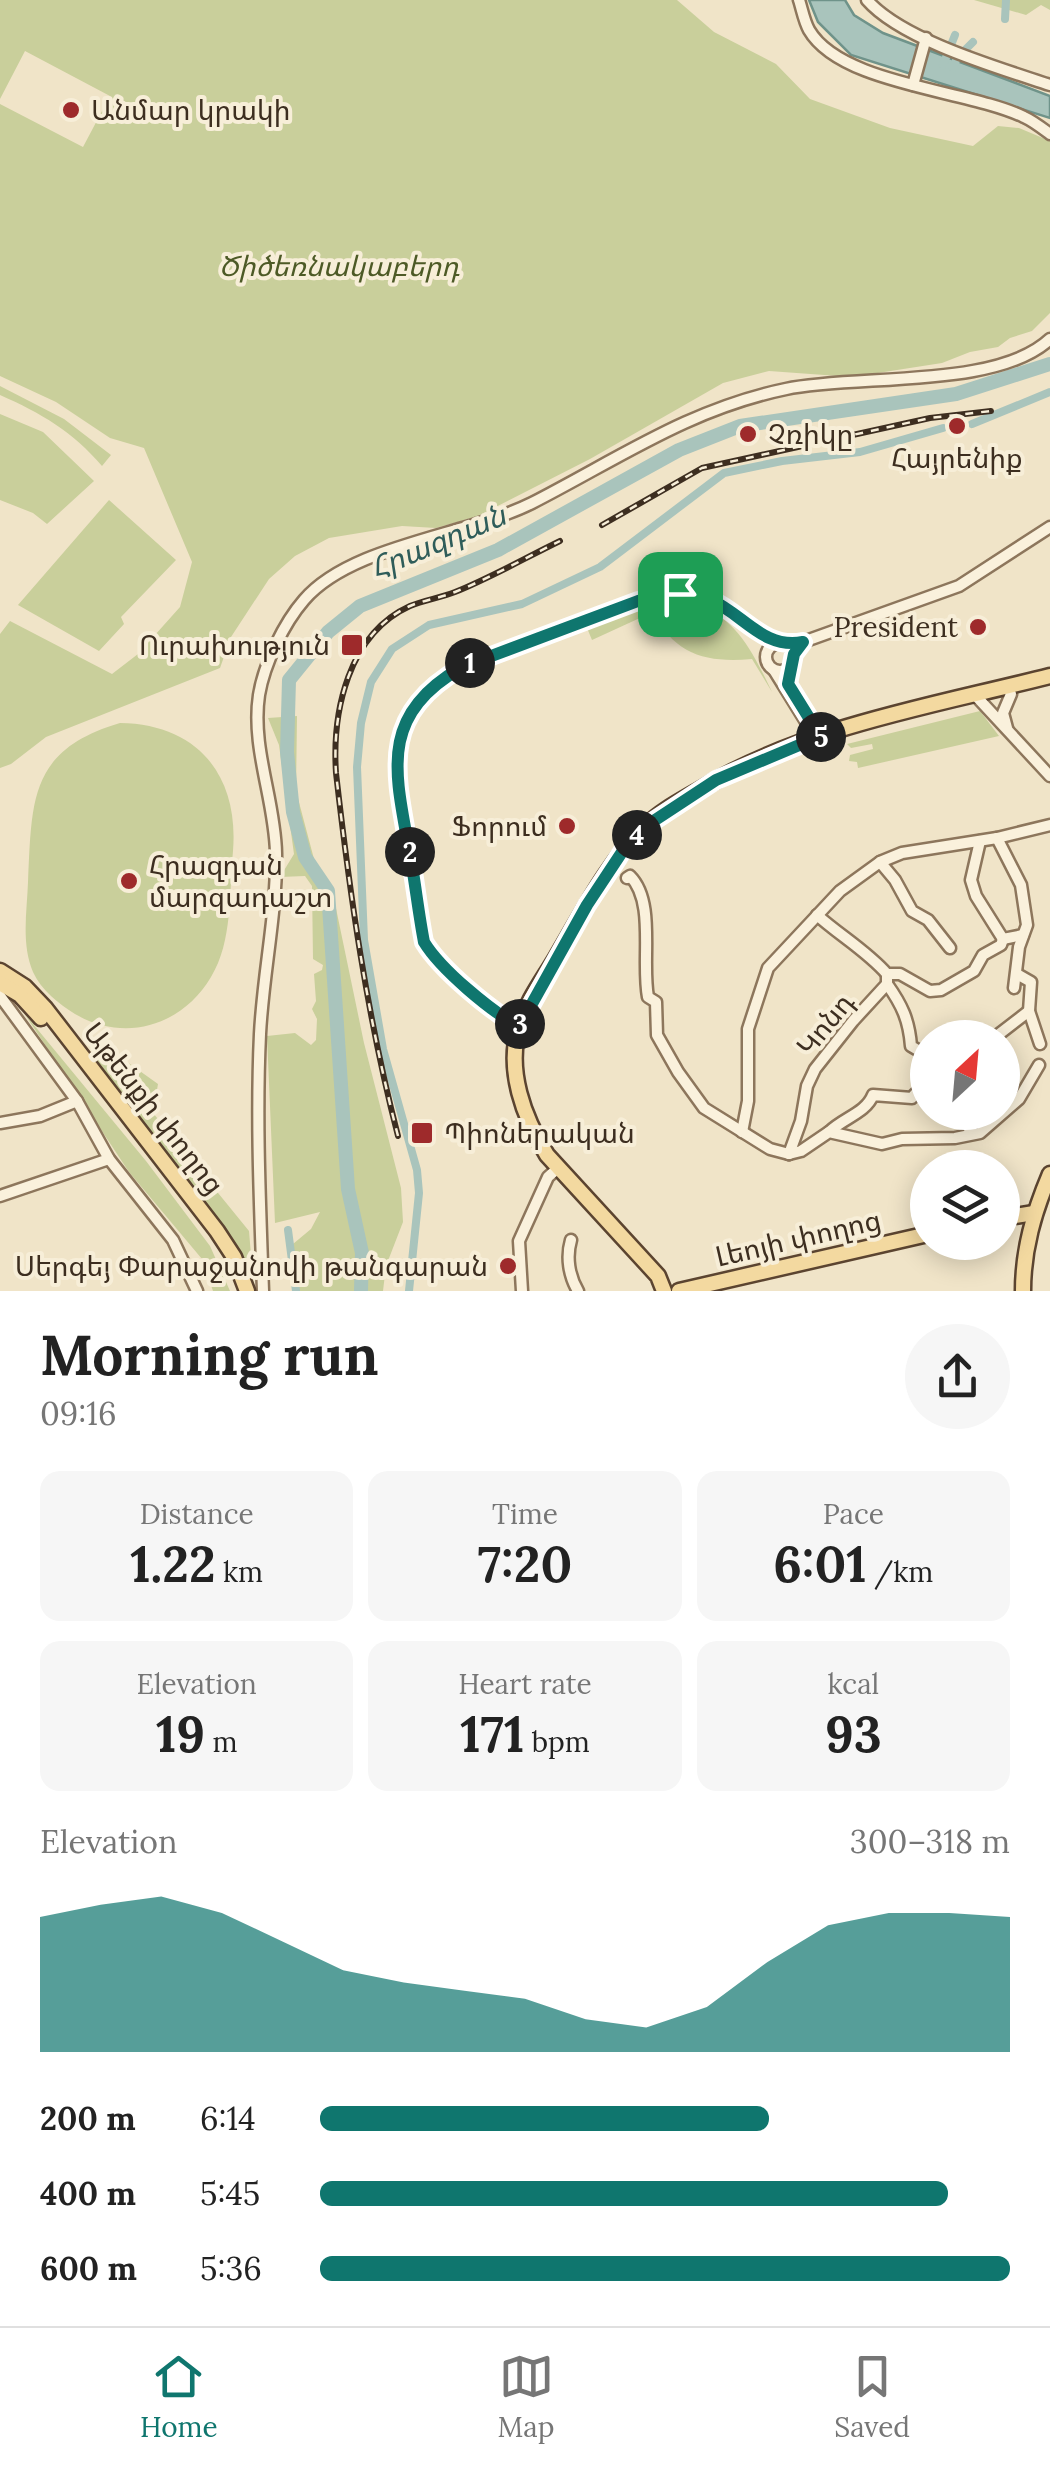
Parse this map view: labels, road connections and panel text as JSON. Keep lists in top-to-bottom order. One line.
{"streets":{"main road":["Աթենքի փողոց","Լեոյի փողոց"],"street":["Կոնդ"]},"water":["Հրազդան"],"parks":["Ծիծեռնակաբերդ"],"places":{"other":["Անմար կրակի","Հայրենիք","Չռիկը","President","Ֆորում","Հրազդան մարզադաշտ","Սերգեյ Փարաջանովի թանգարան"],"transit":["Ուրախություն","Պիոներական"]},"north":"top right","page":{"pins":["1","5","4","2","3"],"heading":["Morning run","09:16"],"stats":[["Distance","1.22 km"],["Time","7:20"],["Pace","6:01 /km"],["Elevation","19 m"],["Heart rate","171 bpm"],["kcal","93"]],"chart":["Elevation","300–318 m"],"list":[{"name":"200 m","note":"6:14"},{"name":"400 m","note":"5:45"},{"name":"600 m","note":"5:36"}],"tabs":["Home","Map","Saved"]}}
